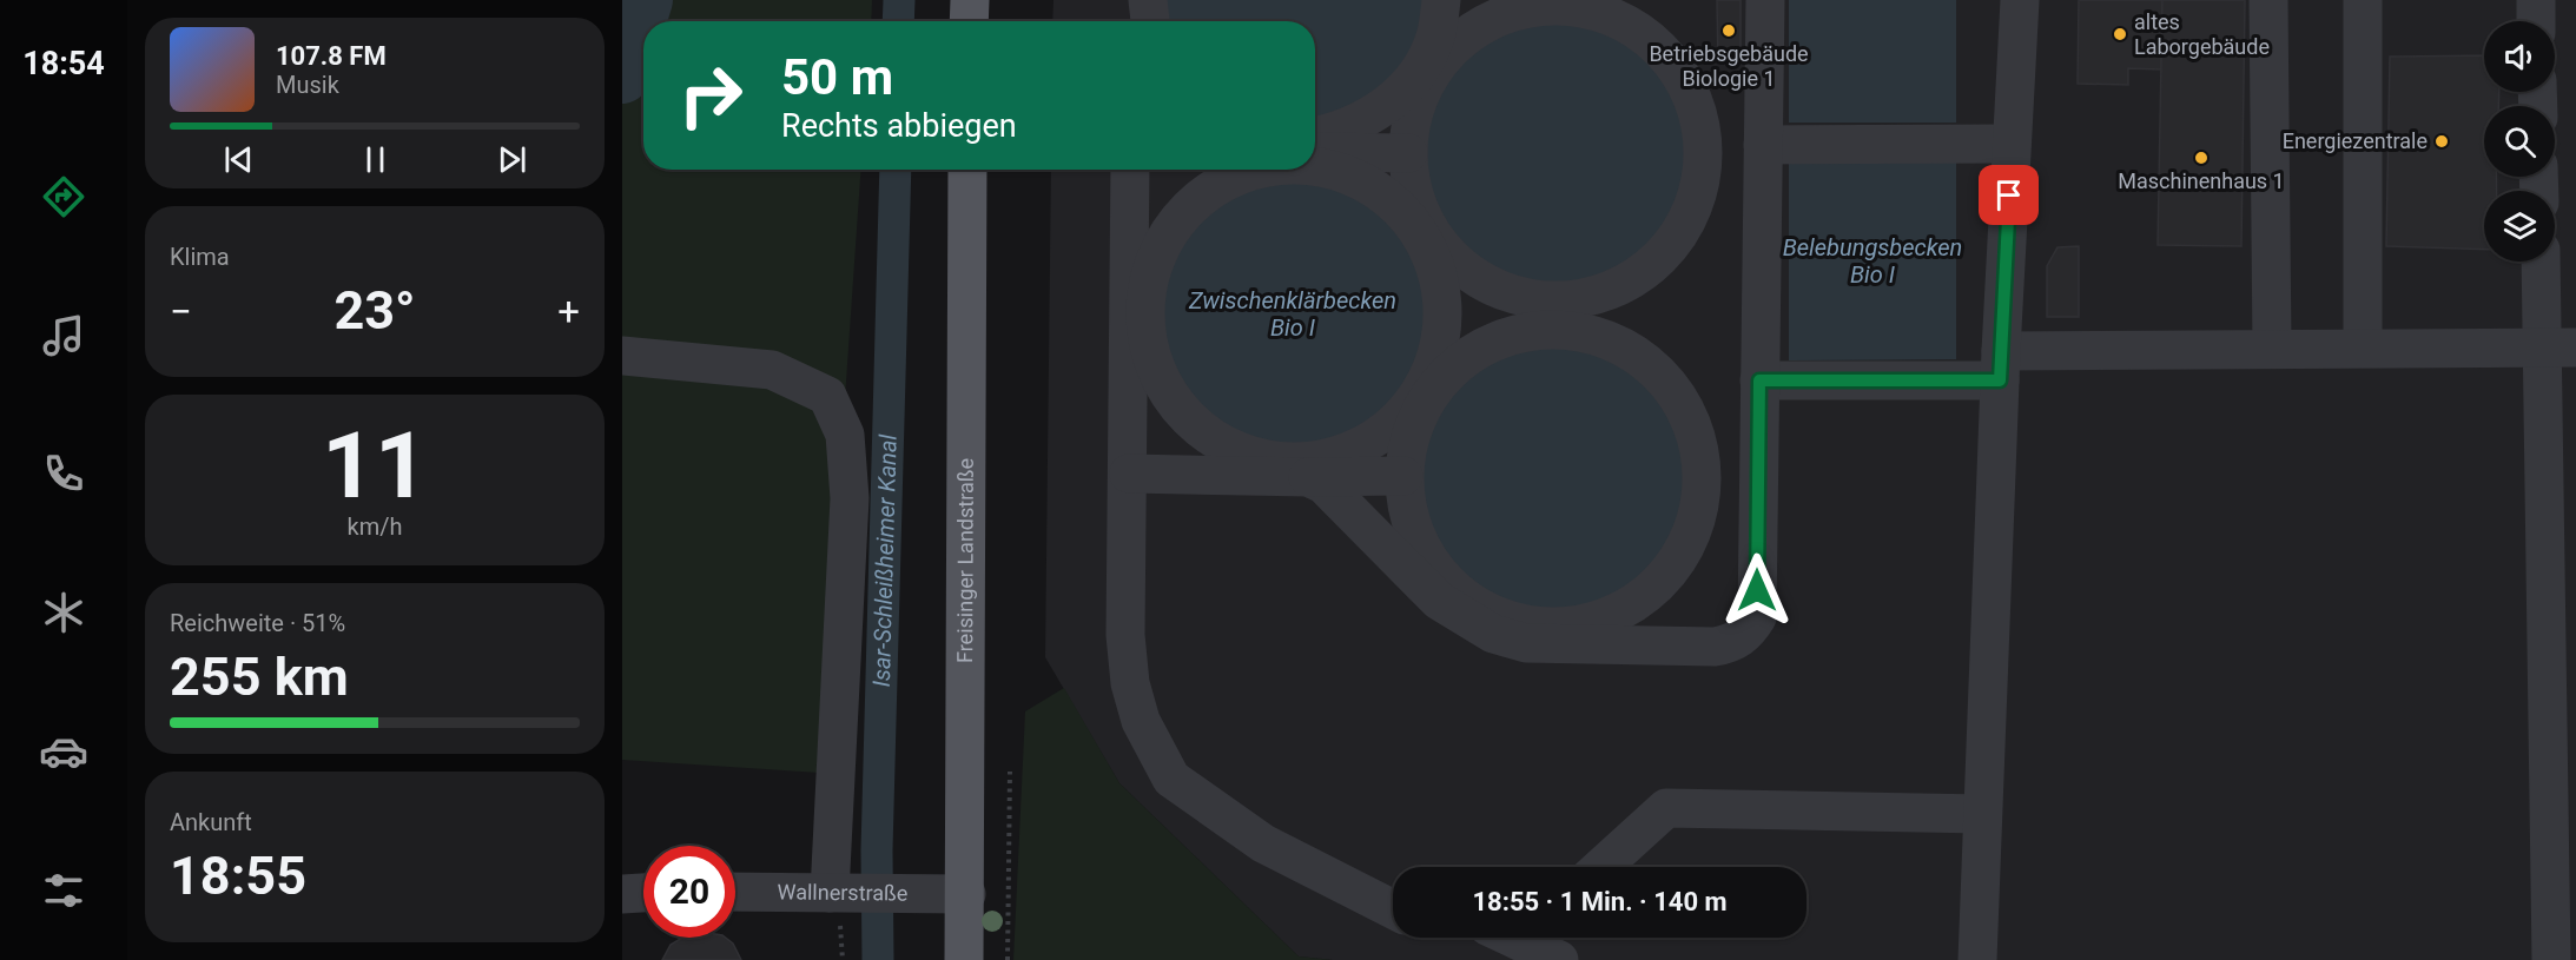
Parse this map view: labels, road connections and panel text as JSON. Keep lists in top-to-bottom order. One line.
{"streets":{"main road":["Freisinger Landstraße"],"street":["Wallnerstraße"]},"crossings":[["Freisinger Landstraße","Wallnerstraße"]],"water":["Belebungsbecken Bio I","Zwischenklärbecken Bio I","Isar-Schleißheimer Kanal"],"places":["Betriebsgebäude Biologie 1","altes Laborgebäude","Energiezentrale","Maschinenhaus 1"],"page":{"tabs":"18:54","turn":["50 m","Rechts abbiegen"],"song":["107.8 FM","Musik"],"tile":["Klima",["11","km/h"],["Reichweite · 51%","255 km"],["Ankunft","18:55"]],"heat":["−","23°","+"],"limit":"20","trip":"18:55 · 1 Min. · 140 m"}}
